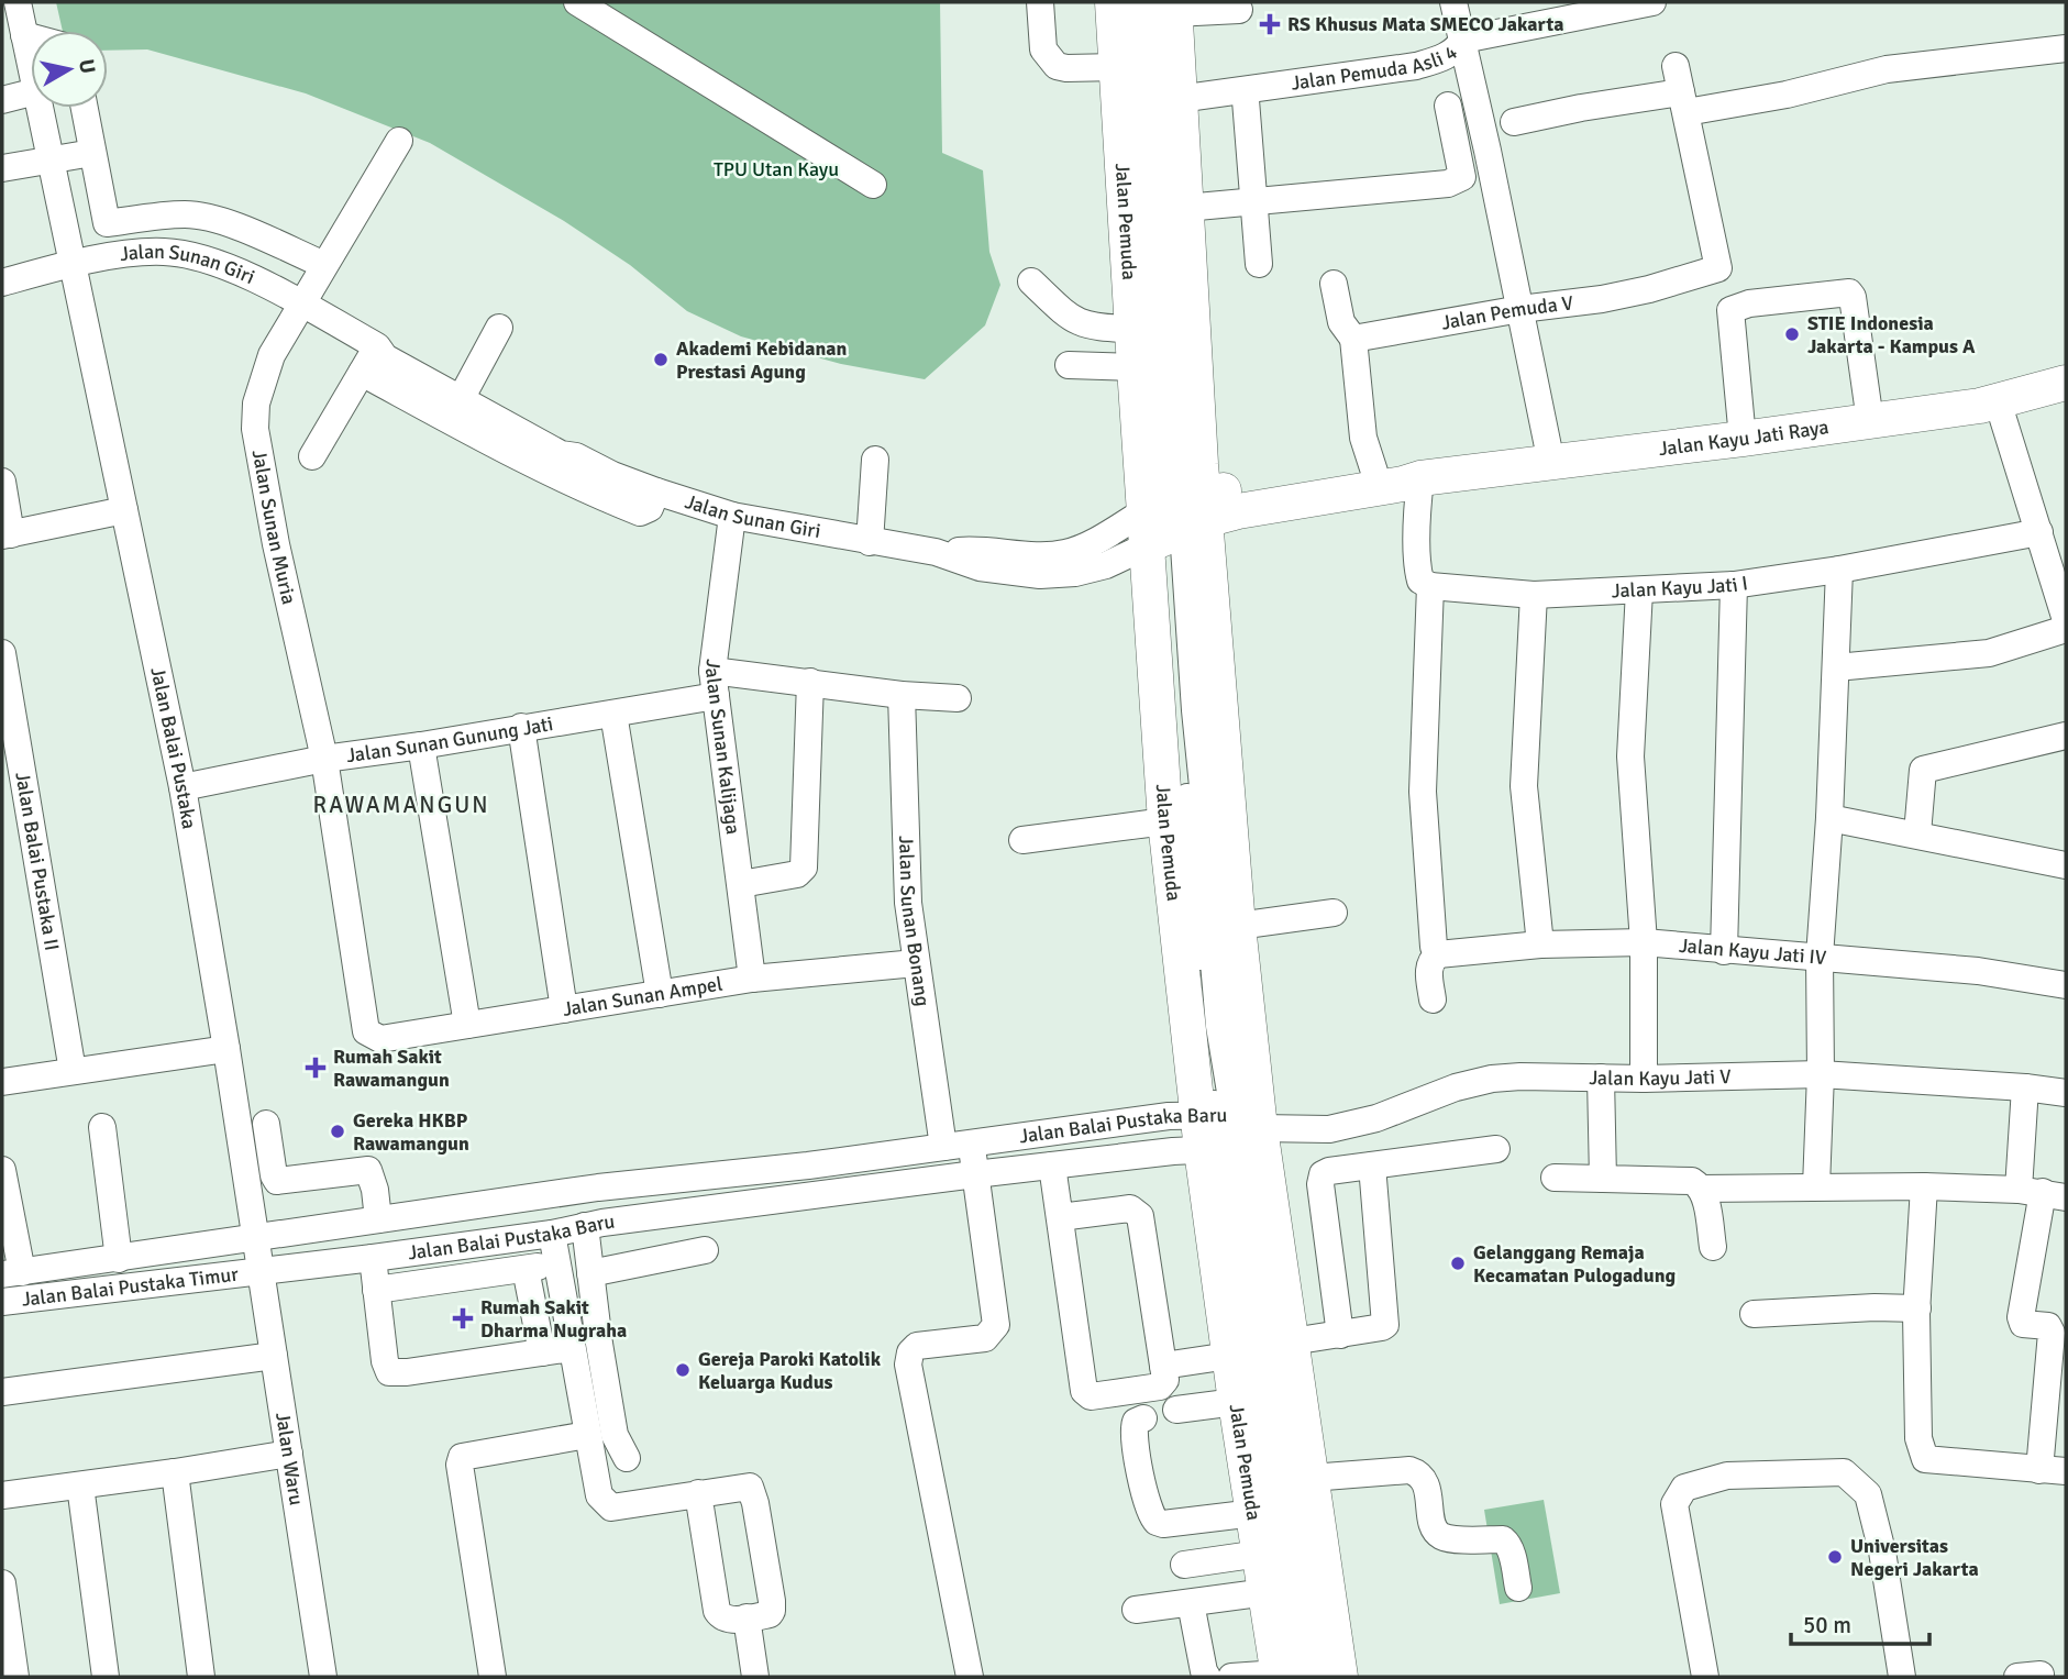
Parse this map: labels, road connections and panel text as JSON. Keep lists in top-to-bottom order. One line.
{"streets":{"main road":["Jalan Pemuda","Jalan Kayu Jati Raya"],"street":["Jalan Pemuda Asli 4","Jalan Sunan Giri","Jalan Pemuda V","Jalan Sunan Muria","Jalan Kayu Jati I","Jalan Sunan Gunung Jati","Jalan Sunan Kalijaga","Jalan Balai Pustaka","Jalan Balai Pustaka II","Jalan Sunan Bonang","Jalan Kayu Jati IV","Jalan Sunan Ampel","Jalan Kayu Jati V","Jalan Balai Pustaka Baru","Jalan Balai Pustaka Timur","Jalan Waru"]},"crossings":[["Jalan Pemuda Asli 4","Jalan Pemuda"],["Jalan Pemuda","Jalan Sunan Giri"],["Jalan Pemuda","Jalan Kayu Jati Raya"],["Jalan Pemuda","Jalan Kayu Jati V"],["Jalan Pemuda","Jalan Balai Pustaka Baru"],["Jalan Sunan Giri","Jalan Kayu Jati Raya"],["Jalan Sunan Giri","Jalan Sunan Muria"],["Jalan Sunan Giri","Jalan Sunan Kalijaga"],["Jalan Sunan Giri","Jalan Balai Pustaka"],["Jalan Sunan Muria","Jalan Sunan Gunung Jati"],["Jalan Sunan Muria","Jalan Sunan Ampel"],["Jalan Sunan Gunung Jati","Jalan Sunan Kalijaga"],["Jalan Sunan Gunung Jati","Jalan Balai Pustaka"],["Jalan Sunan Gunung Jati","Jalan Sunan Bonang"],["Jalan Sunan Kalijaga","Jalan Sunan Ampel"],["Jalan Balai Pustaka","Jalan Balai Pustaka Baru"],["Jalan Balai Pustaka","Jalan Balai Pustaka Timur"],["Jalan Balai Pustaka","Jalan Waru"],["Jalan Sunan Bonang","Jalan Sunan Ampel"],["Jalan Sunan Bonang","Jalan Balai Pustaka Baru"],["Jalan Kayu Jati V","Jalan Balai Pustaka Baru"],["Jalan Balai Pustaka Baru","Jalan Balai Pustaka Timur"],["Jalan Balai Pustaka Baru","Jalan Waru"],["Jalan Balai Pustaka Timur","Jalan Waru"]],"districts":["RAWAMANGUN"],"parks":["TPU Utan Kayu"],"places":{"health":["RS Khusus Mata SMECO Jakarta","Rumah Sakit Rawamangun","Rumah Sakit Dharma Nugraha"],"other":["STIE Indonesia Jakarta - Kampus A","Akademi Kebidanan Prestasi Agung","Gereka HKBP Rawamangun","Gelanggang Remaja Kecamatan Pulogadung","Gereja Paroki Katolik Keluarga Kudus","Universitas Negeri Jakarta"]},"scale_bar":"50 m","north":"right"}
